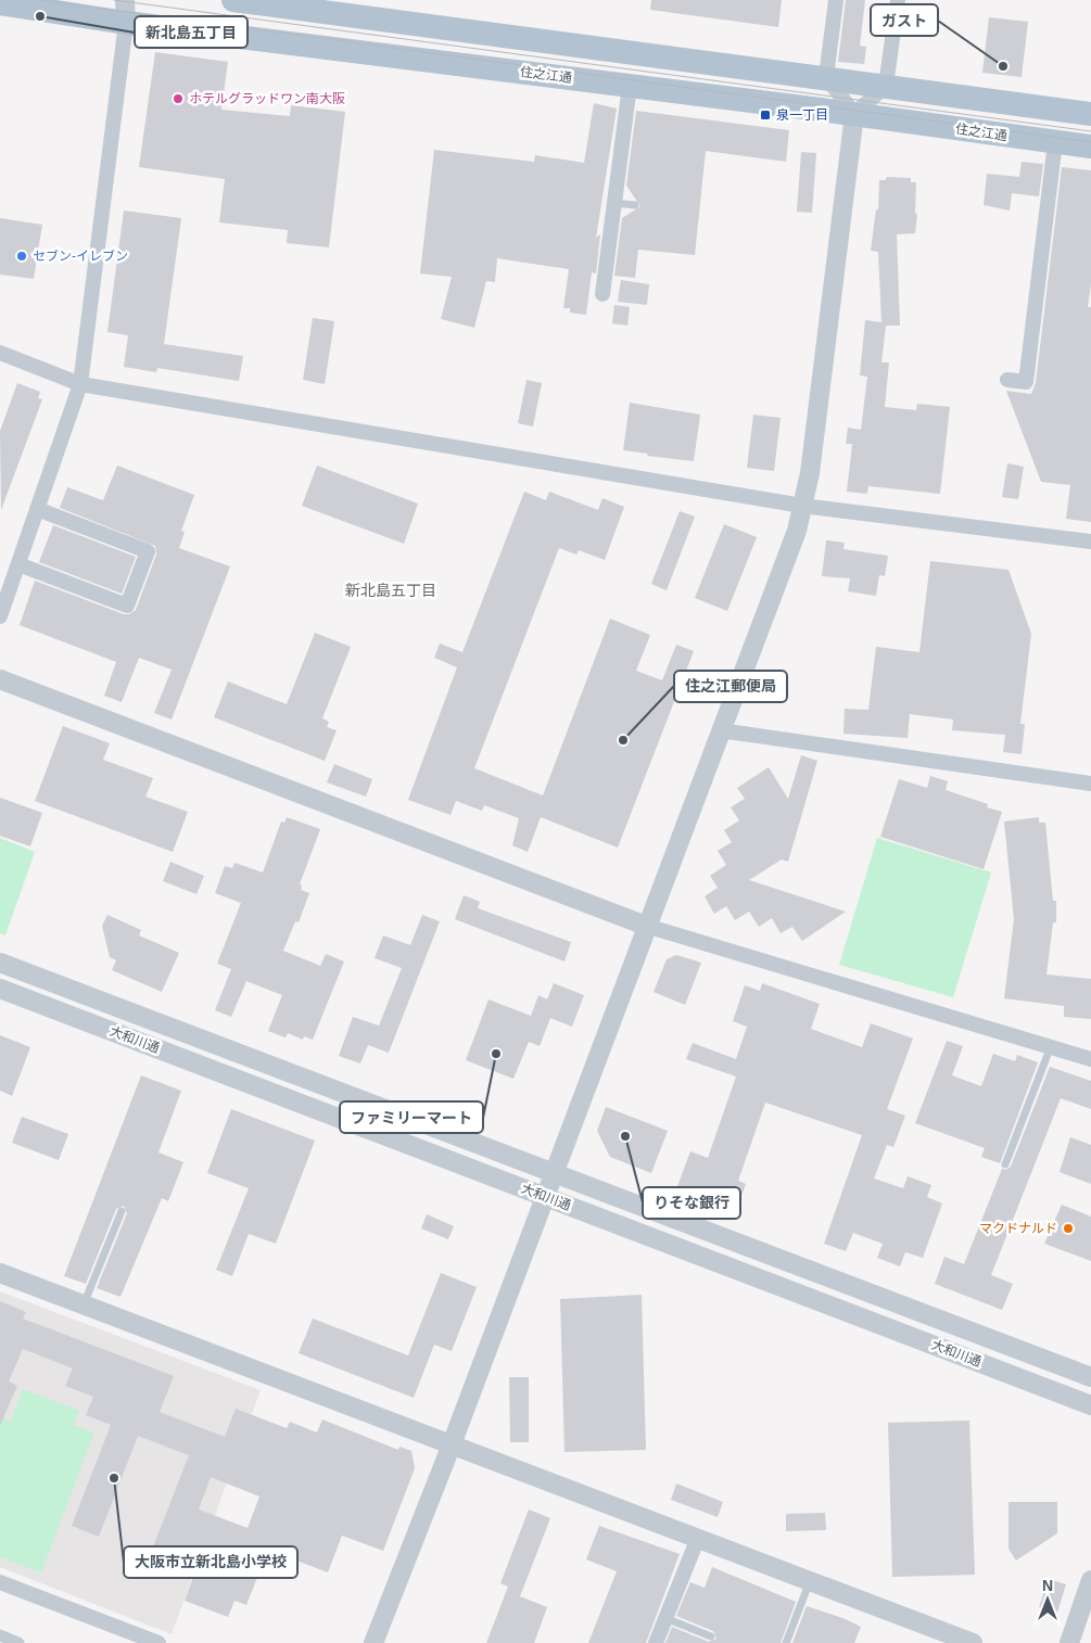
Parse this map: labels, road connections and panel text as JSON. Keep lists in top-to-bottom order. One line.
{"streets":{"main road":["住之江通"],"street":["大和川通"]},"districts":["新北島五丁目"],"places":{"other":["新北島五丁目","ガスト","ホテルグラッドワン南大阪","セブン-イレブン","住之江郵便局","ファミリーマート","りそな銀行","マクドナルド","大阪市立新北島小学校"],"transit":["泉一丁目"]},"north":"top"}
